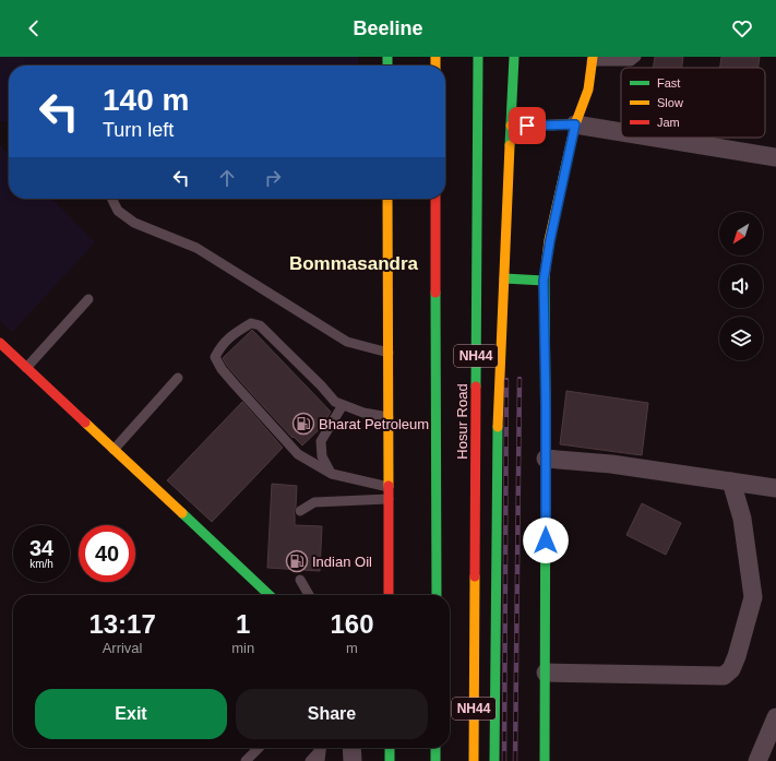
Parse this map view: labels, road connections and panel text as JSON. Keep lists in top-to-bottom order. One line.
{"streets":{"main road":["NH44","Hosur Road"]},"districts":["Bommasandra"],"places":{"fuel station":["Bharat Petroleum","Indian Oil"]},"legend":["Fast","Slow","Jam"],"north":"bottom left","page":{"header":"Beeline","turn":["140 m","Turn left"],"speed":"34 km/h","limit":"40","eta":["13:17","Arrival","1","min","160","m"],"buttons":["Exit","Share"]}}
